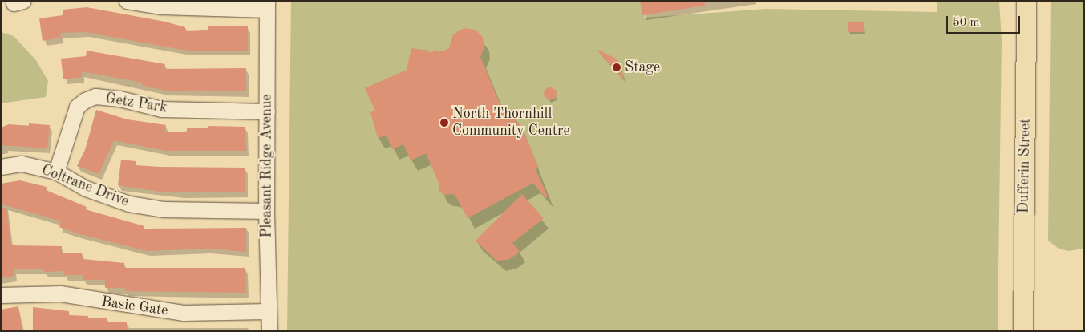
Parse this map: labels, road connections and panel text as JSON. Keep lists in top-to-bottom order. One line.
{"streets":{"main road":["Dufferin Street"],"street":["Getz Park","Pleasant Ridge Avenue","Coltrane Drive","Basie Gate"]},"crossings":[["Getz Park","Pleasant Ridge Avenue"],["Getz Park","Coltrane Drive"],["Pleasant Ridge Avenue","Coltrane Drive"],["Pleasant Ridge Avenue","Basie Gate"]],"places":["Stage","North Thornhill Community Centre"],"scale_bar":"50 m"}
